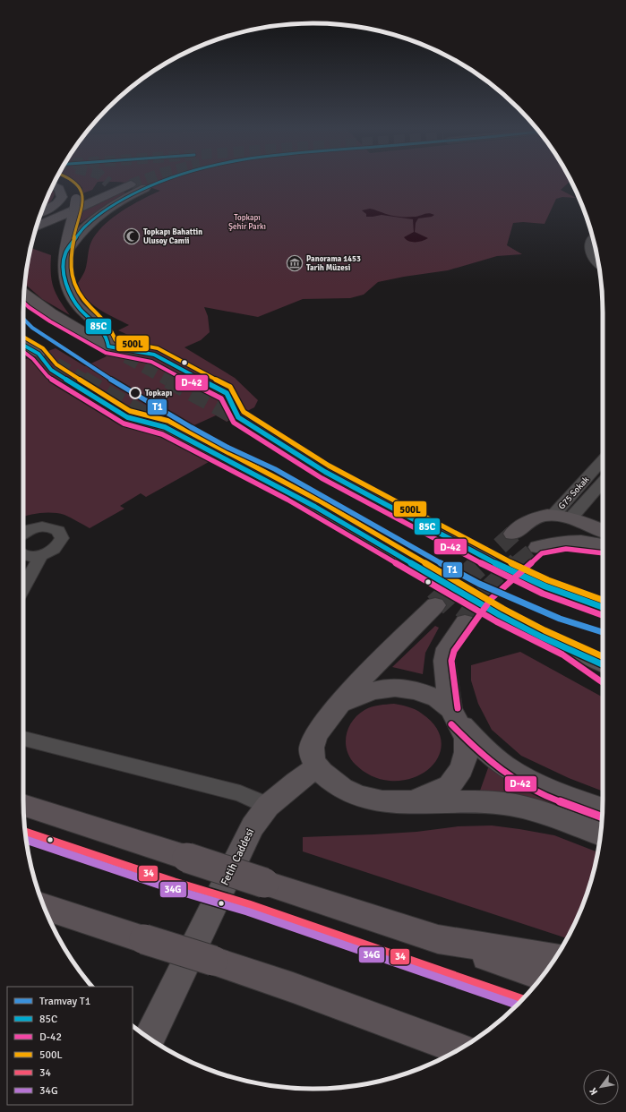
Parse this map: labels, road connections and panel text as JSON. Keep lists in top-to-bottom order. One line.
{"streets":{"main road":["Fetih Caddesi"],"street":["G75 Sokak"]},"parks":["Topkapı Şehir Parkı"],"places":{"mosque":["Topkapı Bahattin Ulusoy Camii"],"museum":["Panorama 1453 Tarih Müzesi"],"other":["Topkapı"]},"lines":["transit line 85C","transit line 500L","transit line D-42","tram line T1","transit line 34","transit line 34G"],"legend":["Tramvay T1","85C","D-42","500L","34","34G"],"north":"bottom left"}
